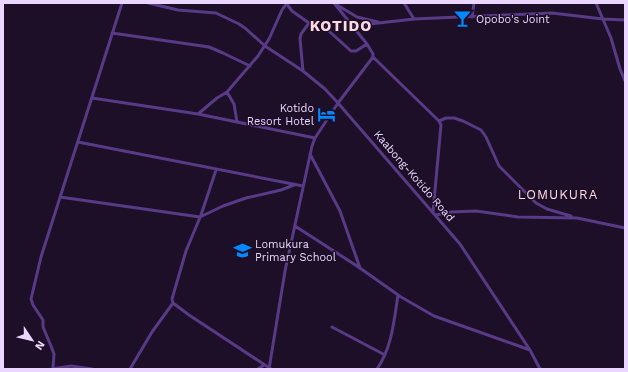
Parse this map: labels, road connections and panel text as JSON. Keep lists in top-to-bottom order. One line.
{"streets":{"street":["Kaabong-Kotido Road"]},"districts":["KOTIDO","LOMUKURA"],"places":{"bar":["Opobo's Joint"],"hotel":["Kotido Resort Hotel"],"school or university":["Lomukura Primary School"]},"north":"bottom right"}
